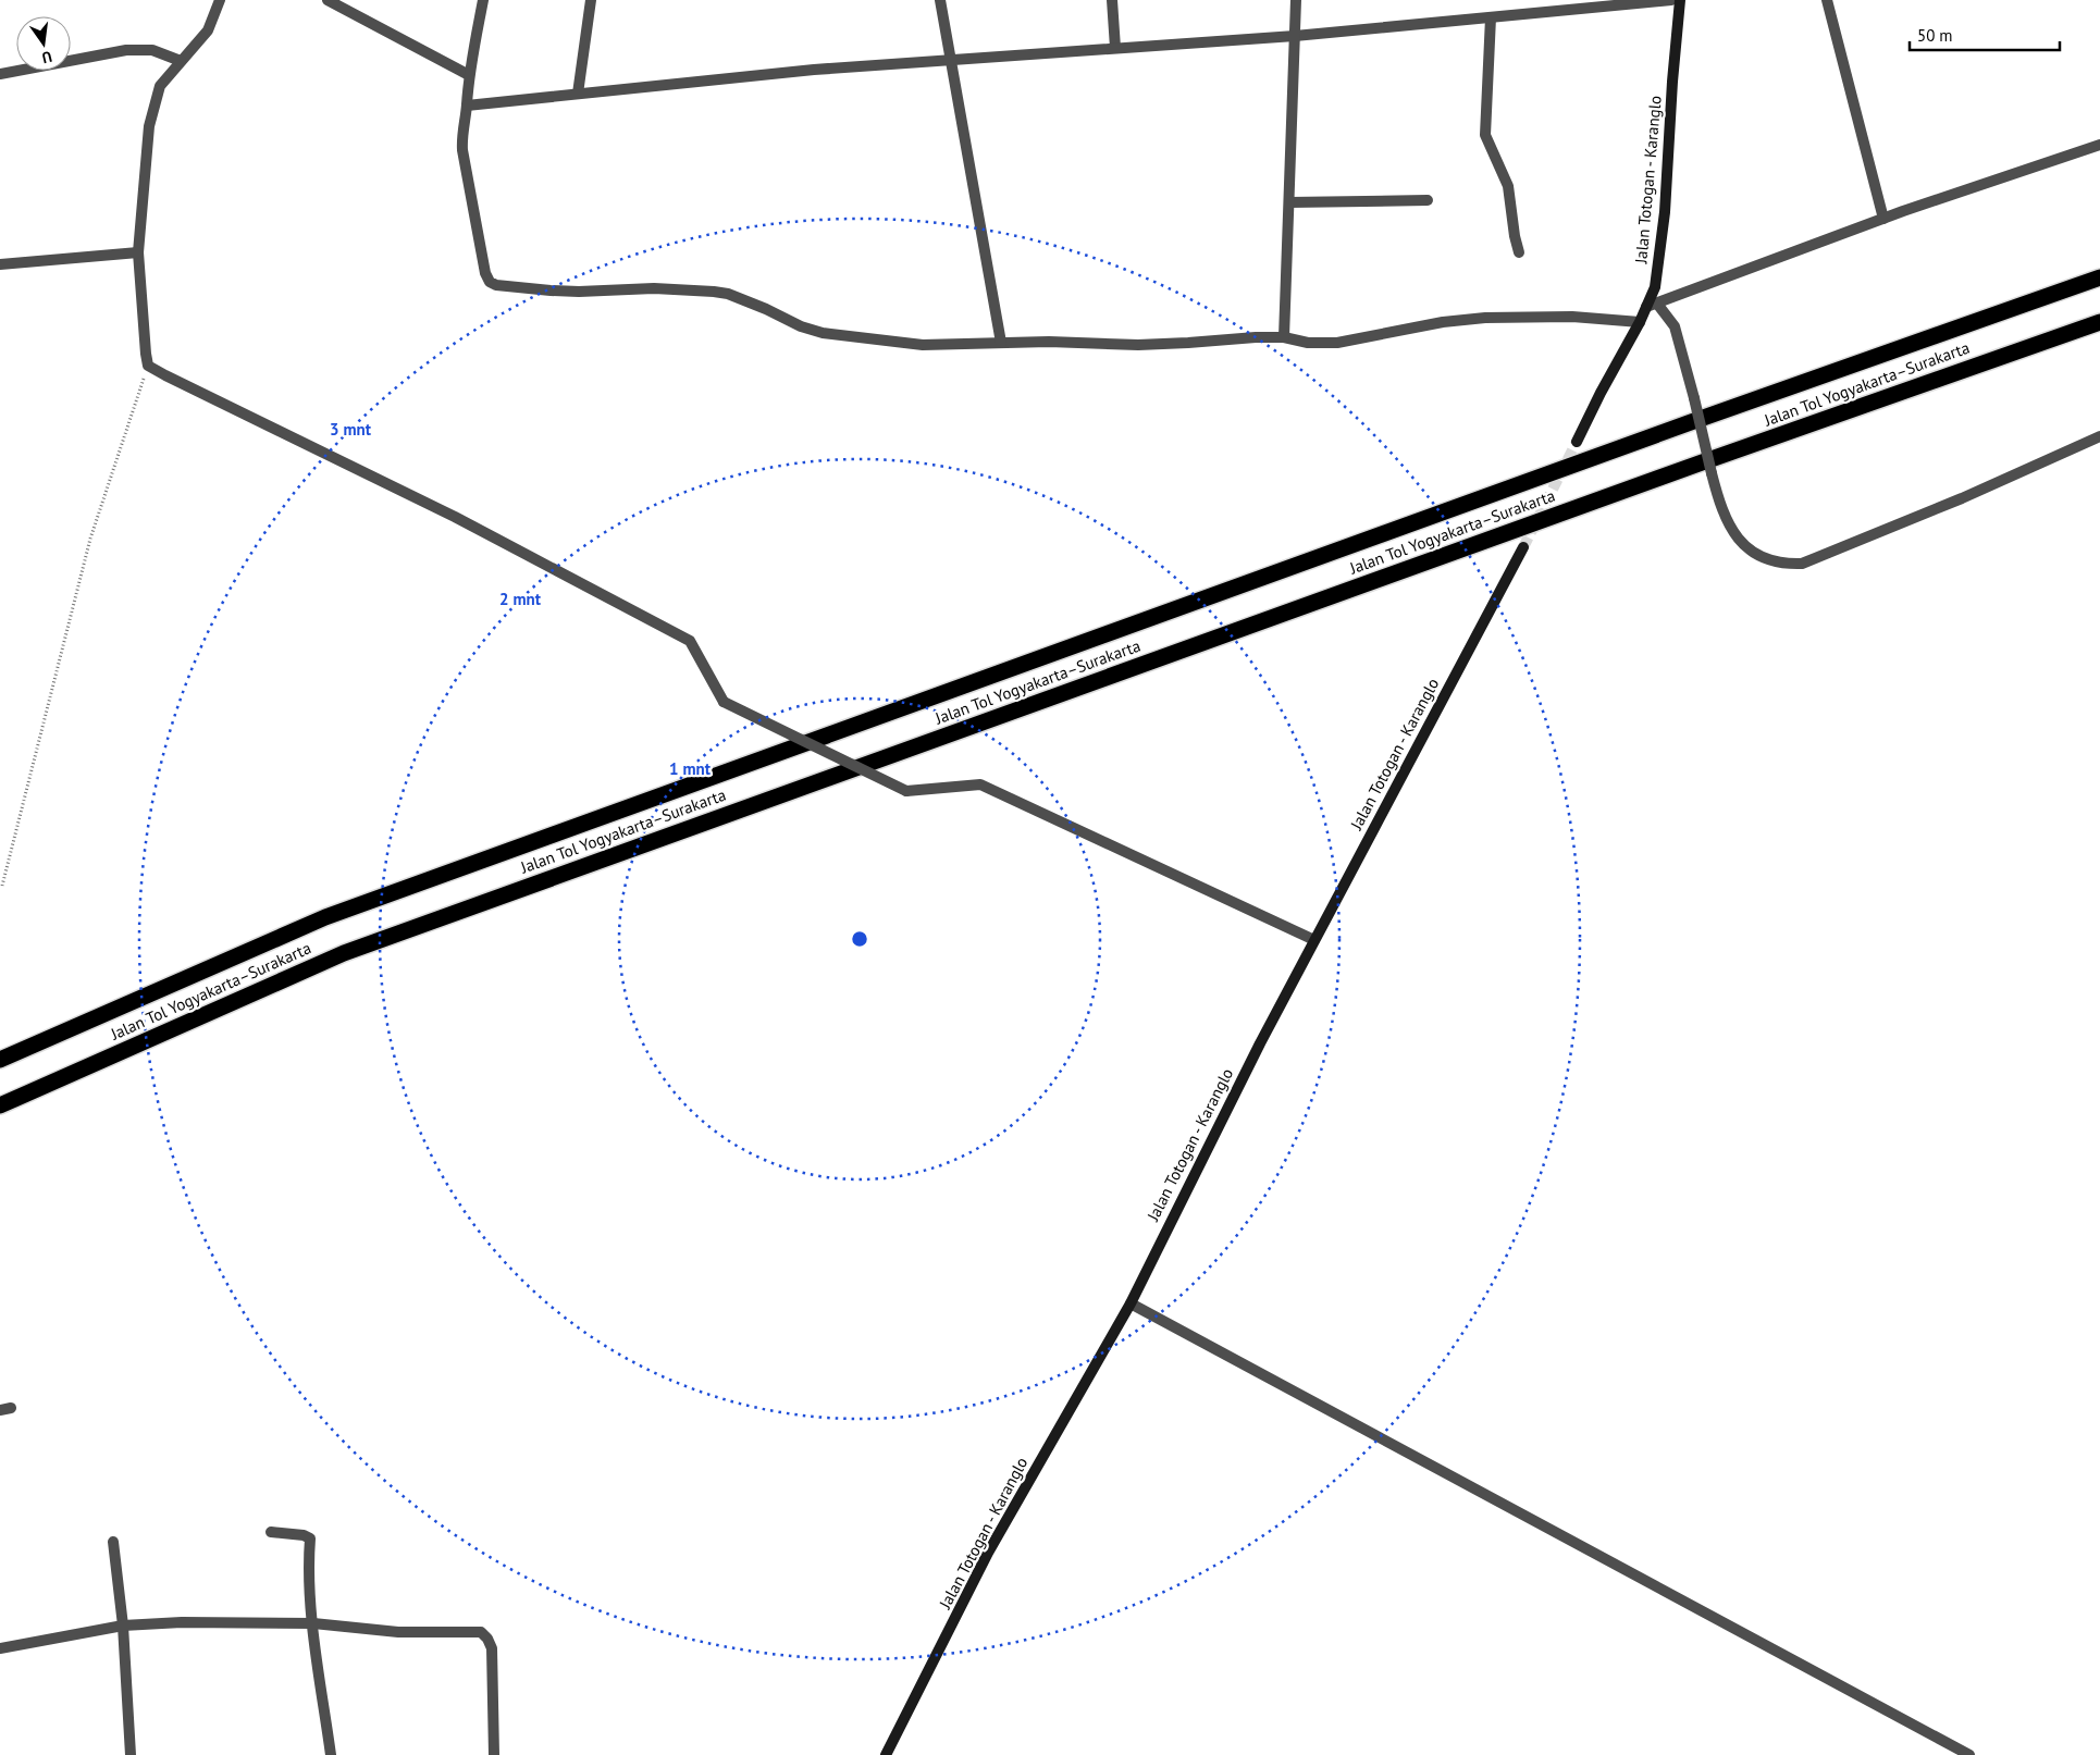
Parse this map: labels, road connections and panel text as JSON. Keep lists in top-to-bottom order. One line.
{"streets":{"highway":["Jalan Tol Yogyakarta–Surakarta"],"main road":["Jalan Totogan - Karanglo"]},"scale_bar":"50 m","north":"bottom","rings":["3 mnt","2 mnt","1 mnt"]}
